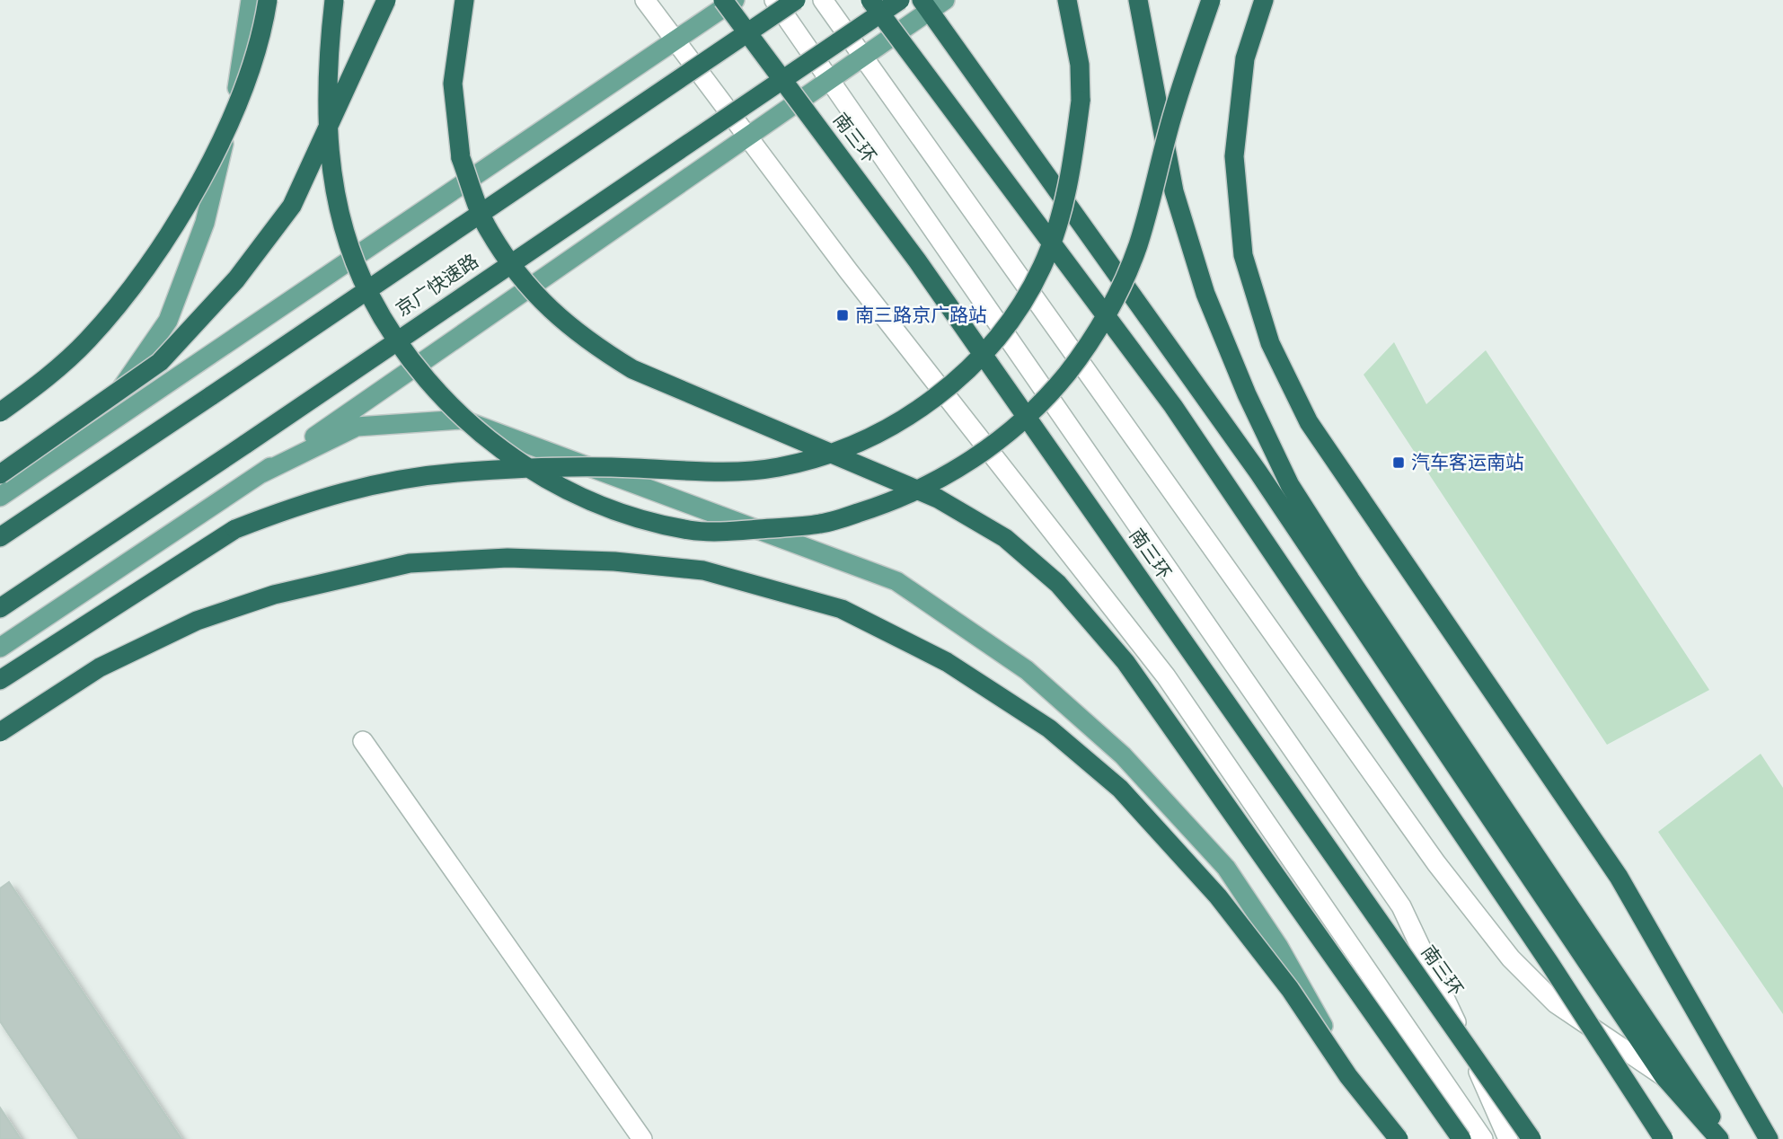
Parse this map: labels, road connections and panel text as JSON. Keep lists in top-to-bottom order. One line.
{"streets":{"highway":["南三环","京广快速路"]},"places":{"transit":["南三路京广路站","汽车客运南站"]}}
